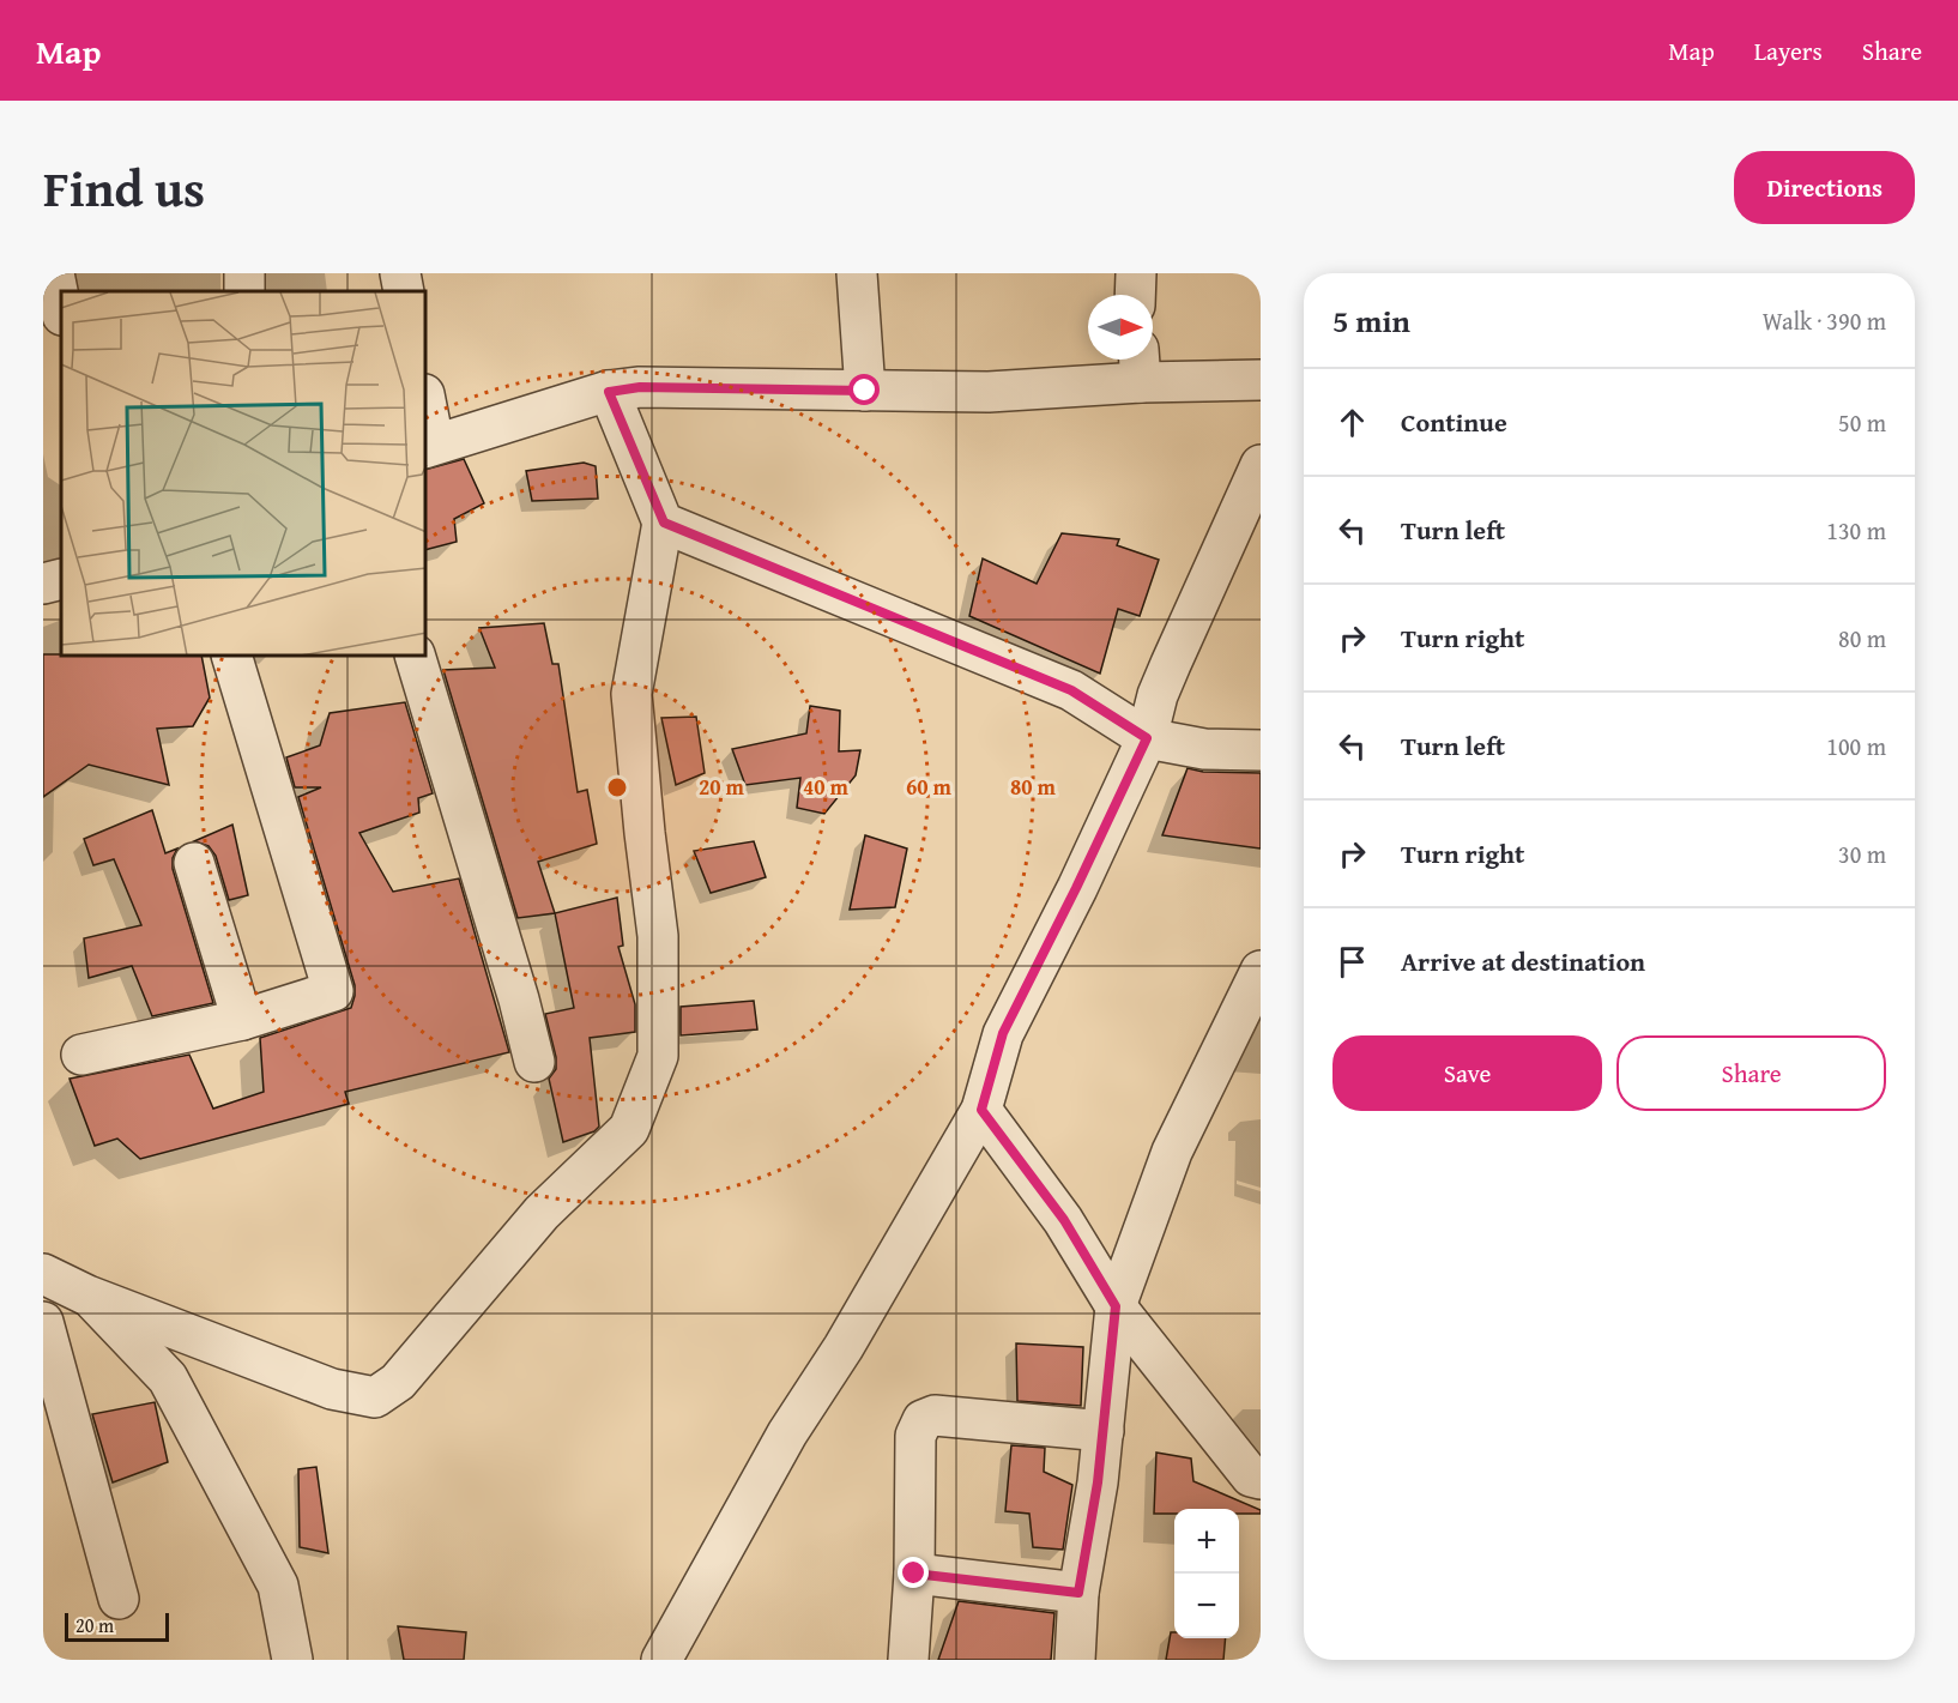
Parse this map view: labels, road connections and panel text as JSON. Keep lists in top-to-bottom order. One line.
{"scale_bar":"20 m","north":"right","page":{"header":"Map","nav":["Map","Layers","Share"],"title":"Find us","buttons":["Directions",["Save","Share"]],"heading":["5 min","Walk · 390 m"],"list":[["Continue","50 m"],["Turn left","130 m"],["Turn right","80 m"],["Turn left","100 m"],["Turn right","30 m"],"Arrive at destination"],"map_buttons":["+","−"],"scale":"20 m"},"rings":["20 m","40 m","60 m","80 m"]}
